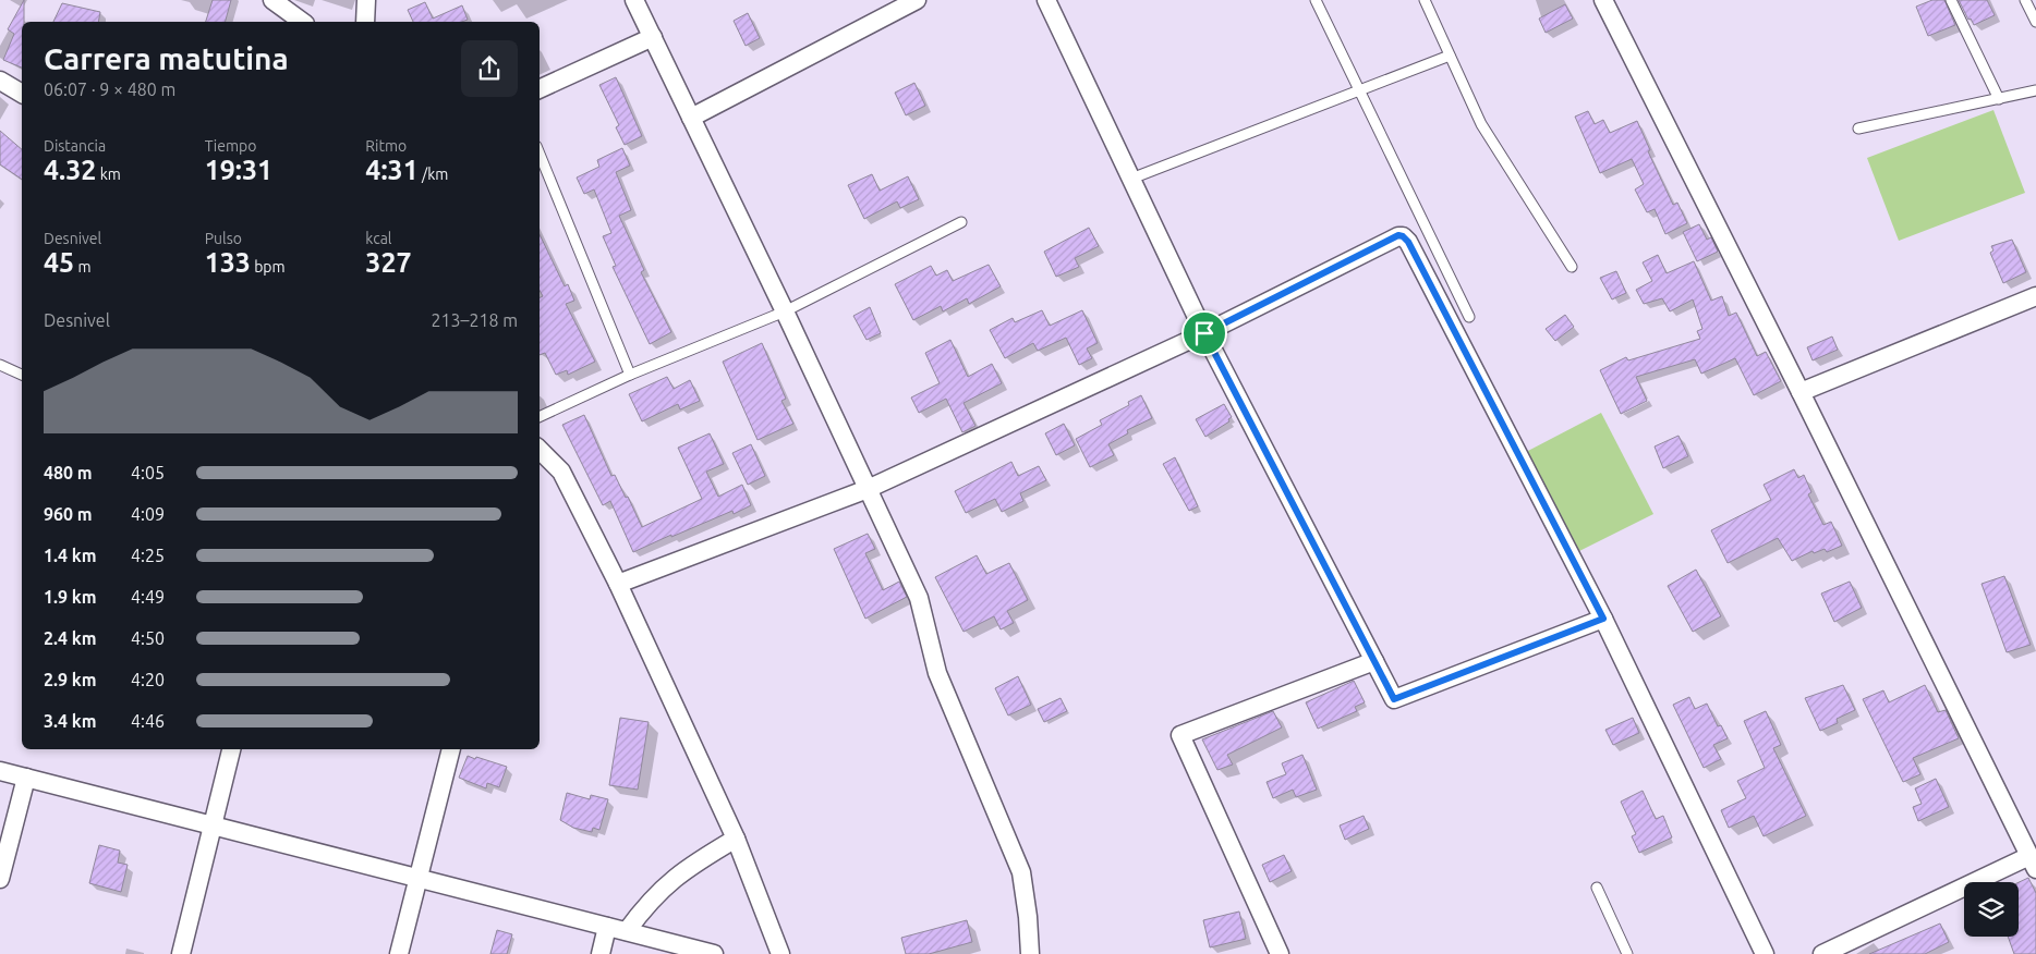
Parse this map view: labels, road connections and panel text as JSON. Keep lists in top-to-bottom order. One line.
{"page":{"heading":["Carrera matutina","06:07 · 9 × 480 m"],"stats":[["Distancia","4.32 km"],["Tiempo","19:31"],["Ritmo","4:31 /km"],["Desnivel","45 m"],["Pulso","133 bpm"],["kcal","327"]],"chart":["Desnivel","213–218 m"],"list":[{"name":"480 m","note":"4:05"},{"name":"960 m","note":"4:09"},{"name":"1.4 km","note":"4:25"},{"name":"1.9 km","note":"4:49"},{"name":"2.4 km","note":"4:50"},{"name":"2.9 km","note":"4:20"},{"name":"3.4 km","note":"4:46"}]}}
